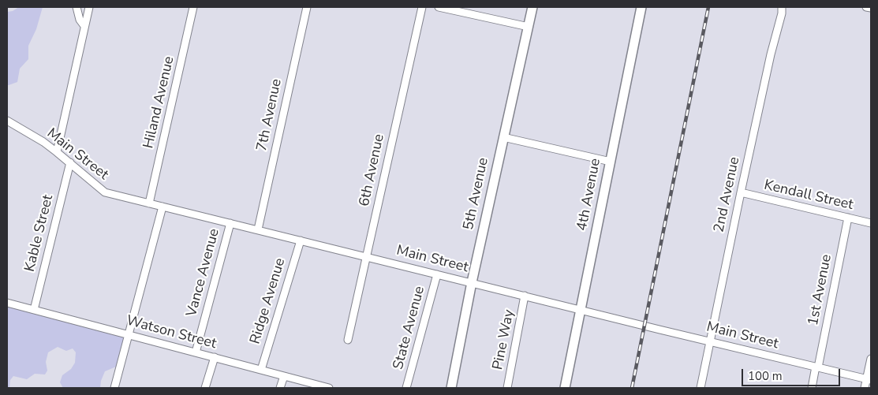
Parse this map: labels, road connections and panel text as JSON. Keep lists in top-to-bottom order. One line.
{"streets":{"main road":["5th Avenue","4th Avenue"],"street":["Hiland Avenue","7th Avenue","Main Street","6th Avenue","2nd Avenue","Kendall Street","Kable Street","Vance Avenue","1st Avenue","Ridge Avenue","State Avenue","Watson Street","Pine Way"]},"crossings":[["Hiland Avenue","Main Street"],["7th Avenue","Main Street"],["Main Street","6th Avenue"],["Main Street","5th Avenue"],["Main Street","4th Avenue"],["Main Street","2nd Avenue"],["Main Street","Kable Street"],["Main Street","Vance Avenue"],["Main Street","1st Avenue"],["Main Street","Ridge Avenue"],["Main Street","State Avenue"],["Main Street","Pine Way"],["2nd Avenue","Kendall Street"],["Kendall Street","1st Avenue"],["Kable Street","Watson Street"],["Vance Avenue","Watson Street"],["Ridge Avenue","Watson Street"]],"scale_bar":"100 m"}
